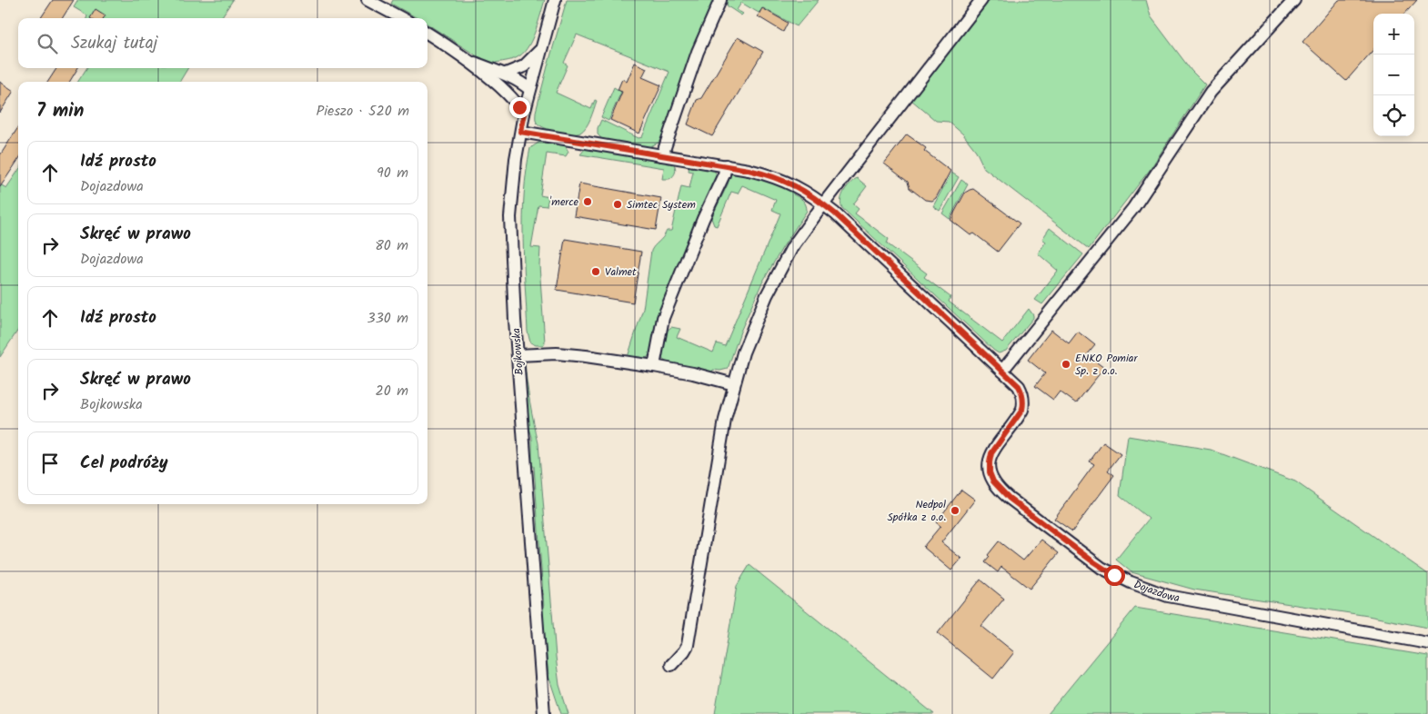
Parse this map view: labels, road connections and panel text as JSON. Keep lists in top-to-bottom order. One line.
{"streets":{"street":["Bojkowska","Dojazdowa"]},"crossings":[["Bojkowska","Dojazdowa"]],"places":["'merce","Simtec System","Valmet","ENKO Pomiar Sp. z o.o.","Nedpol Spółka z o.o."],"page":{"map_buttons":["+","−"],"search":"Szukaj tutaj","heading":["7 min","Pieszo · 520 m"],"list":[["Idź prosto","Dojazdowa","90 m"],["Skręć w prawo","Dojazdowa","80 m"],["Idź prosto","330 m"],["Skręć w prawo","Bojkowska","20 m"],"Cel podróży"]}}
